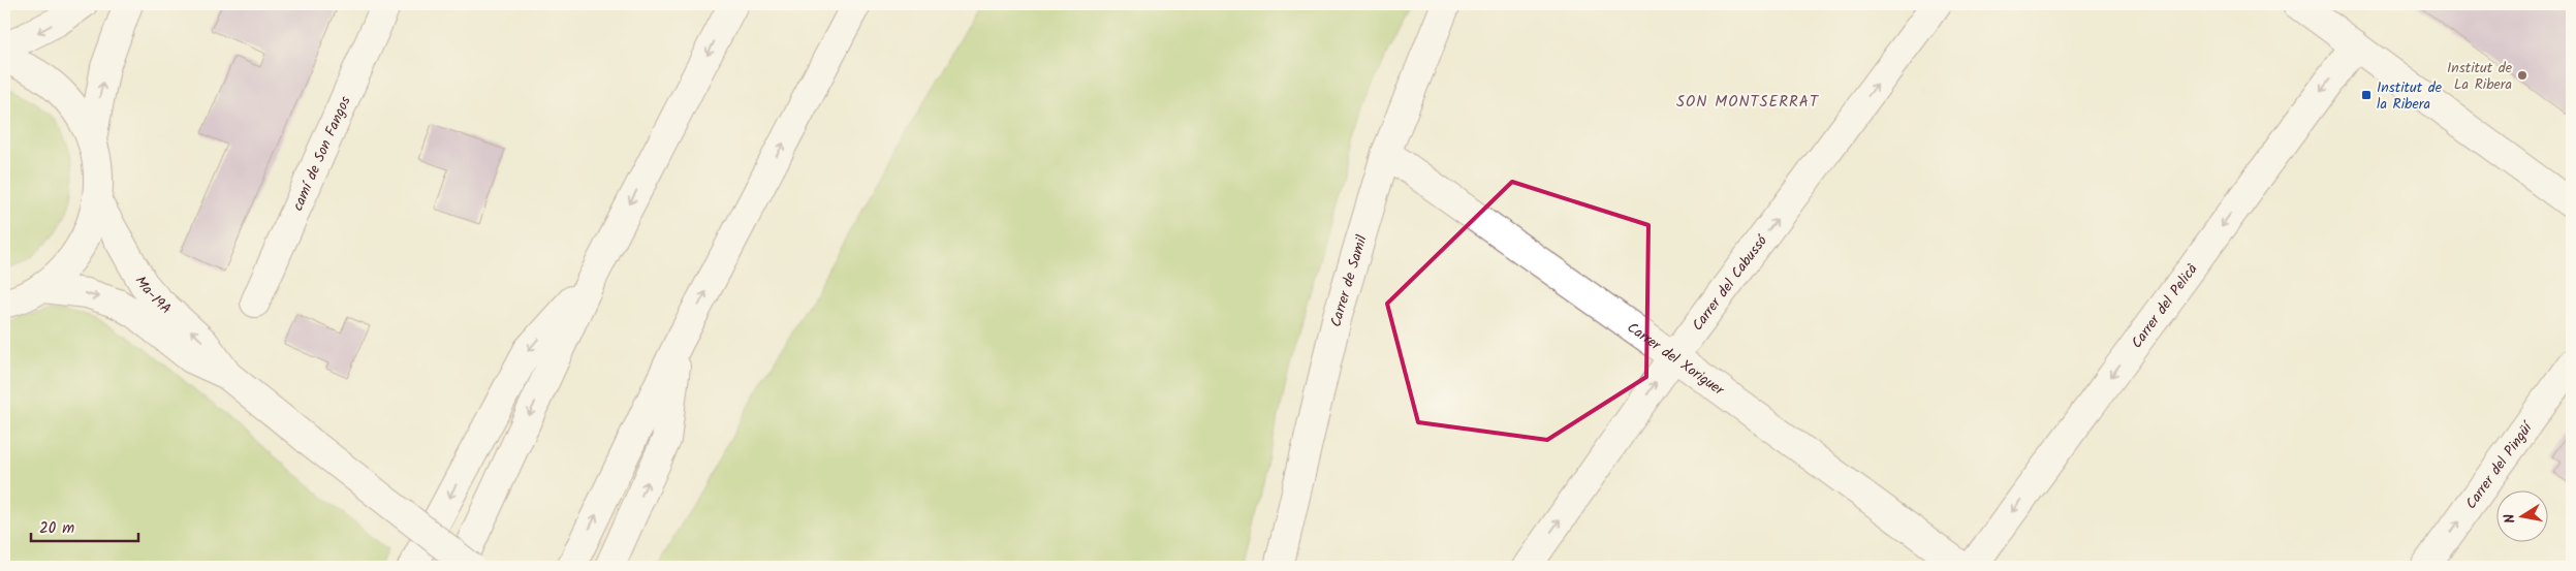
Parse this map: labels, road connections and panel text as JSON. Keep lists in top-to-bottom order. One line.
{"streets":{"main road":["camí de Son Fangos","Carrer de Samil","Carrer del Cabussó","Ma-19A","Carrer del Pelicà","Carrer del Xoriguer","Carrer del Pingüí"]},"crossings":[["Carrer de Samil","Carrer del Xoriguer"],["Carrer del Cabussó","Carrer del Xoriguer"]],"one_way":["Carrer del Cabussó","Carrer del Pelicà","Carrer del Pingüí"],"districts":["SON MONTSERRAT"],"places":{"other":["Institut de La Ribera"],"transit":["Institut de la Ribera"]},"scale_bar":"20 m","north":"left"}
